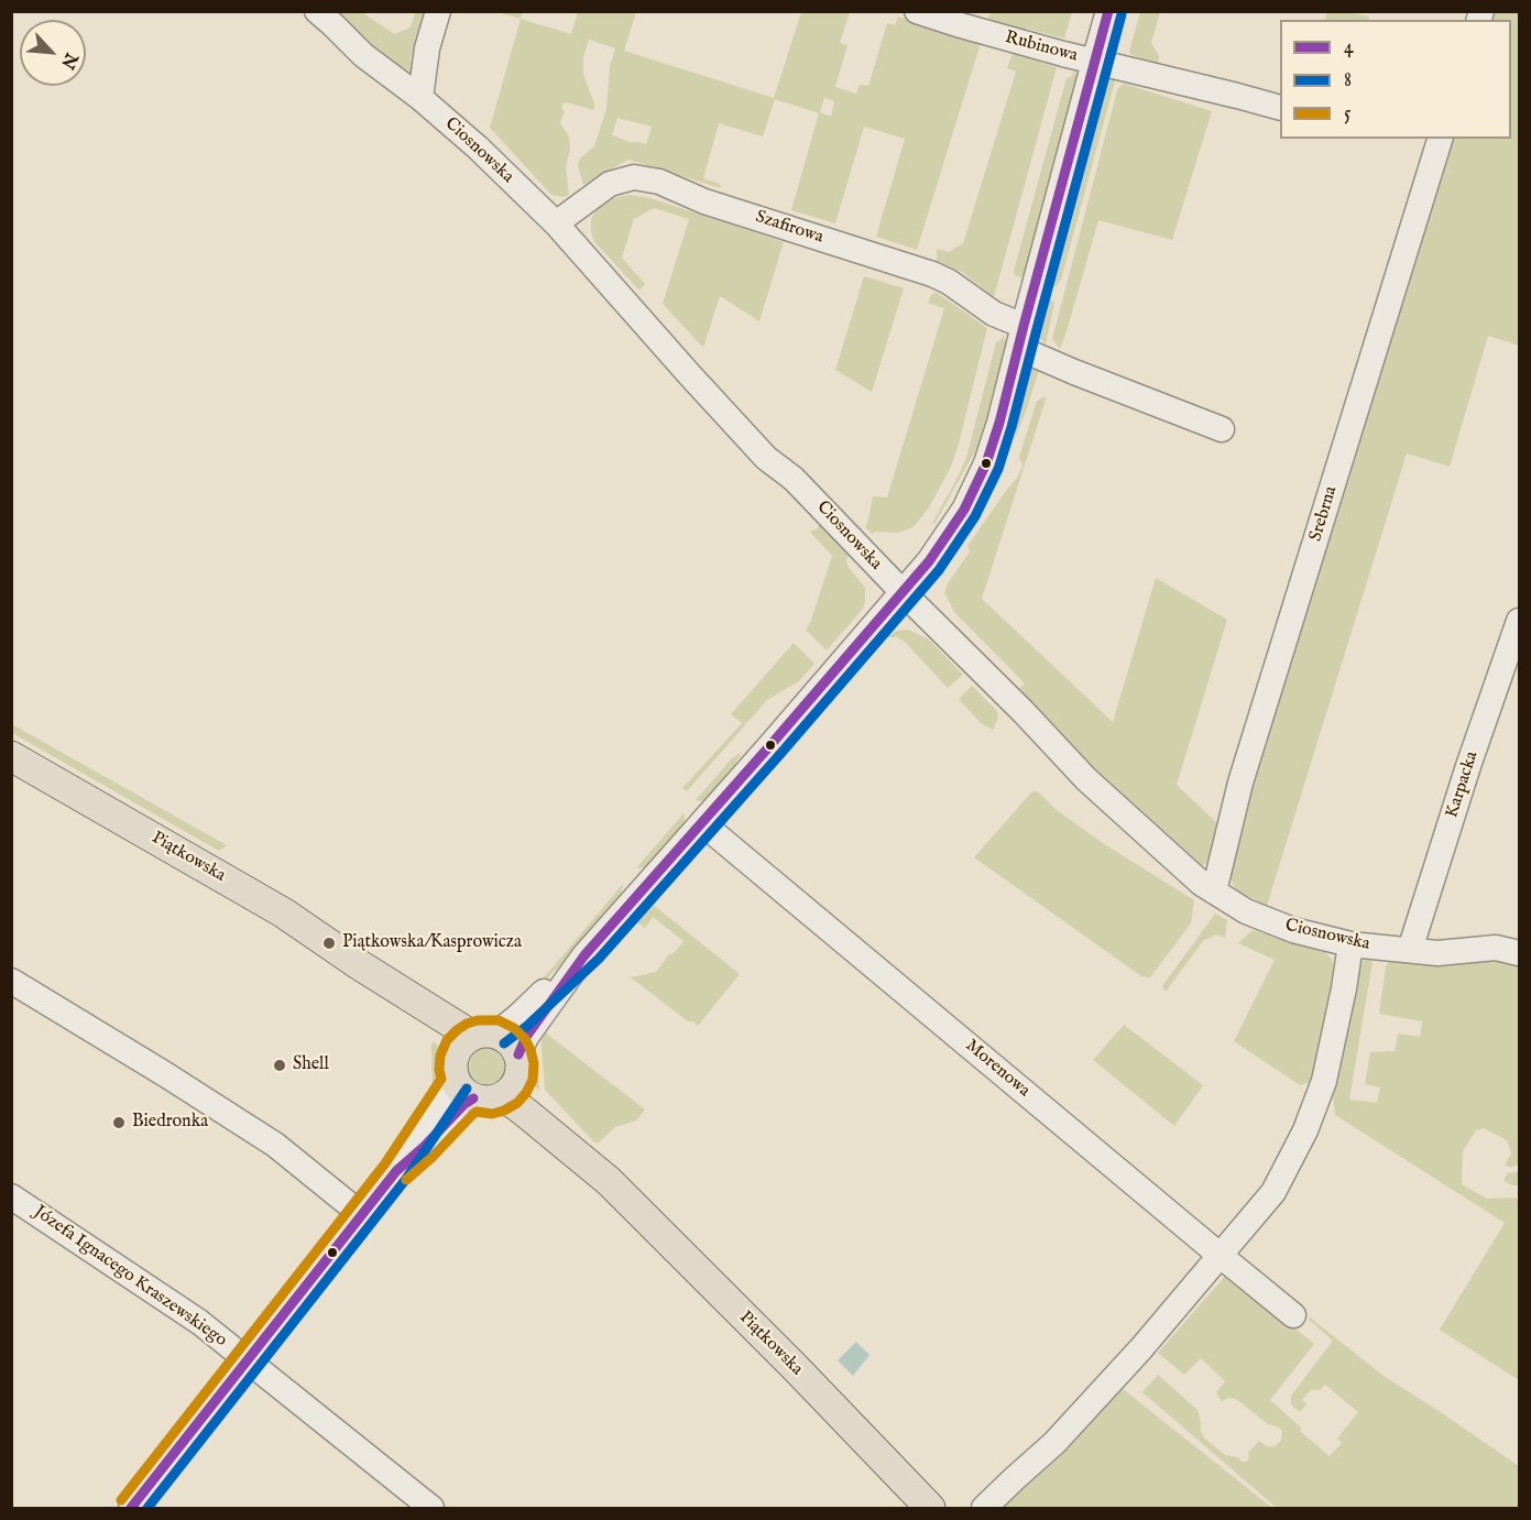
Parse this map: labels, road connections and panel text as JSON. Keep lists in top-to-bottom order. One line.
{"streets":{"main road":["Piątkowska"],"street":["Rubinowa","Ciosnowska","Szafirowa","Srebrna","Karpacka","Morenowa","Józefa Ignacego Kraszewskiego"]},"crossings":[["Ciosnowska","Szafirowa"],["Ciosnowska","Srebrna"],["Ciosnowska","Karpacka"]],"places":["Piątkowska/Kasprowicza","Shell","Biedronka"],"lines":["transit line 4","transit line 8","transit line 5"],"legend":["4","8","5"],"north":"bottom right"}
